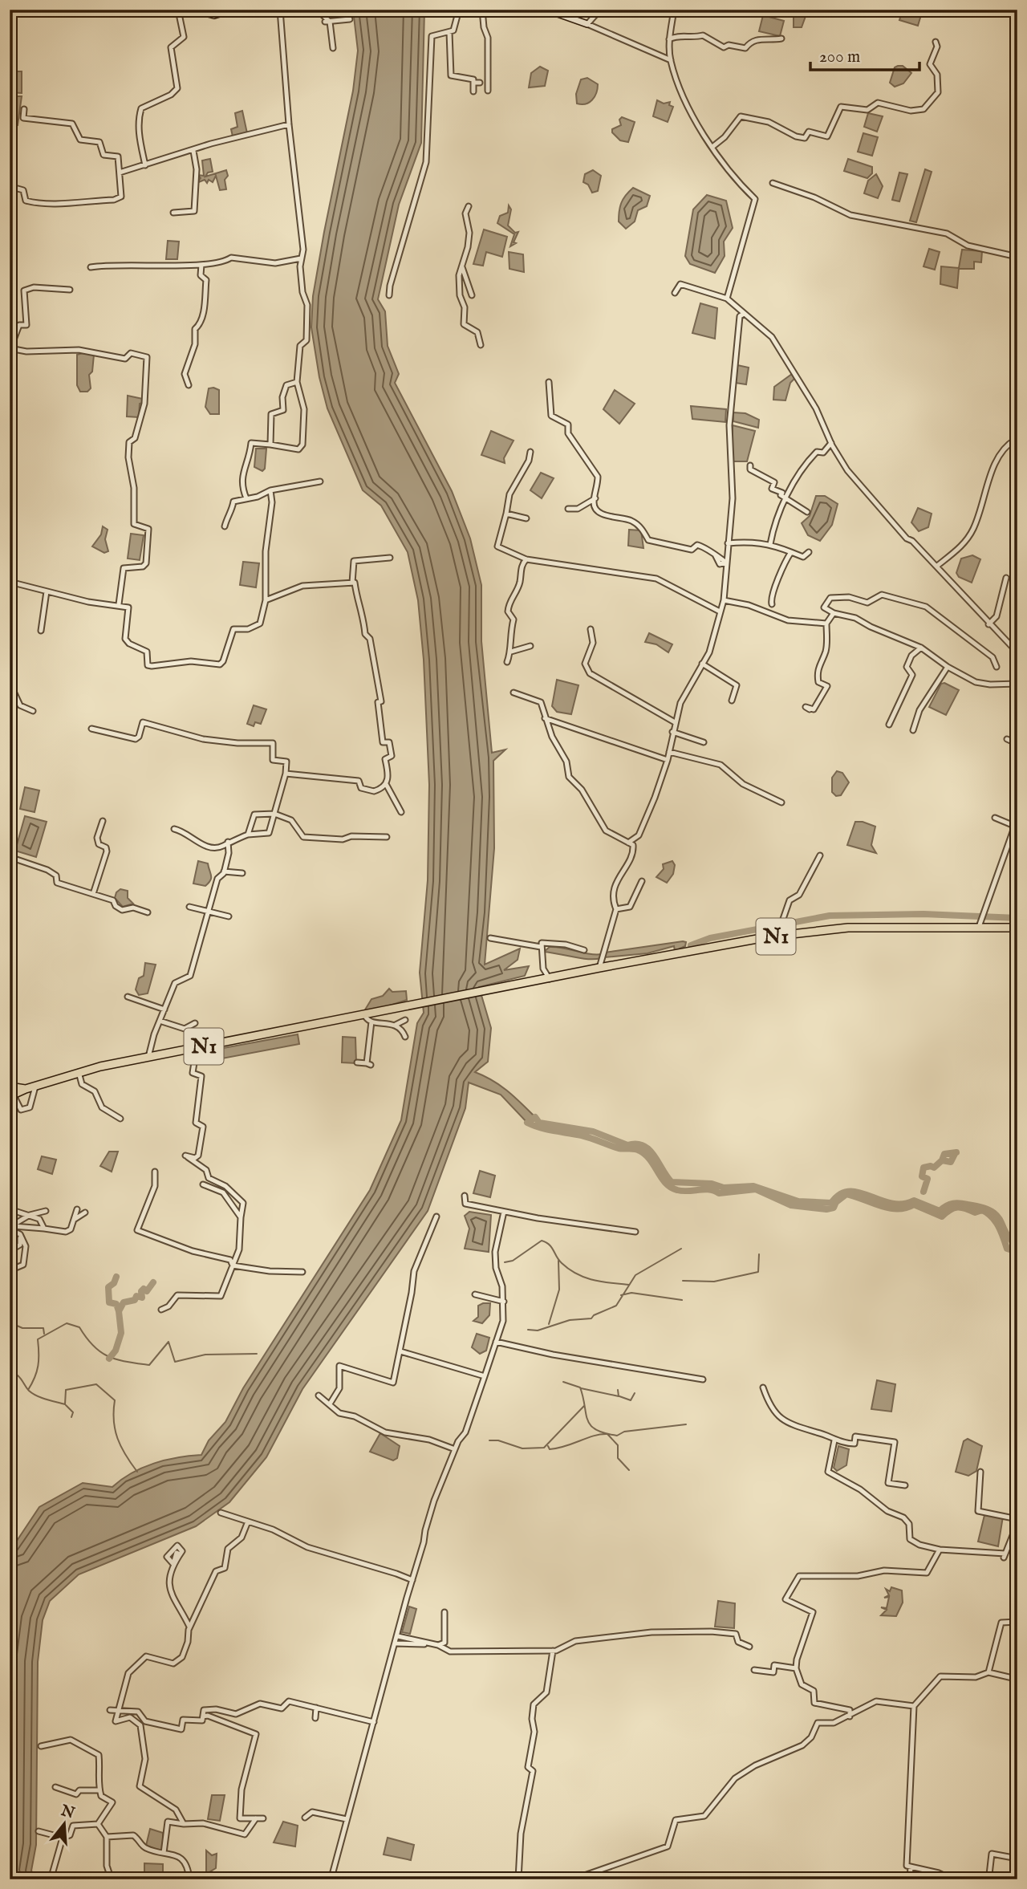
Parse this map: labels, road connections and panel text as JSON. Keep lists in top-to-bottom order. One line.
{"streets":{"highway":["N1"]},"scale_bar":"200 m","north":"top"}
